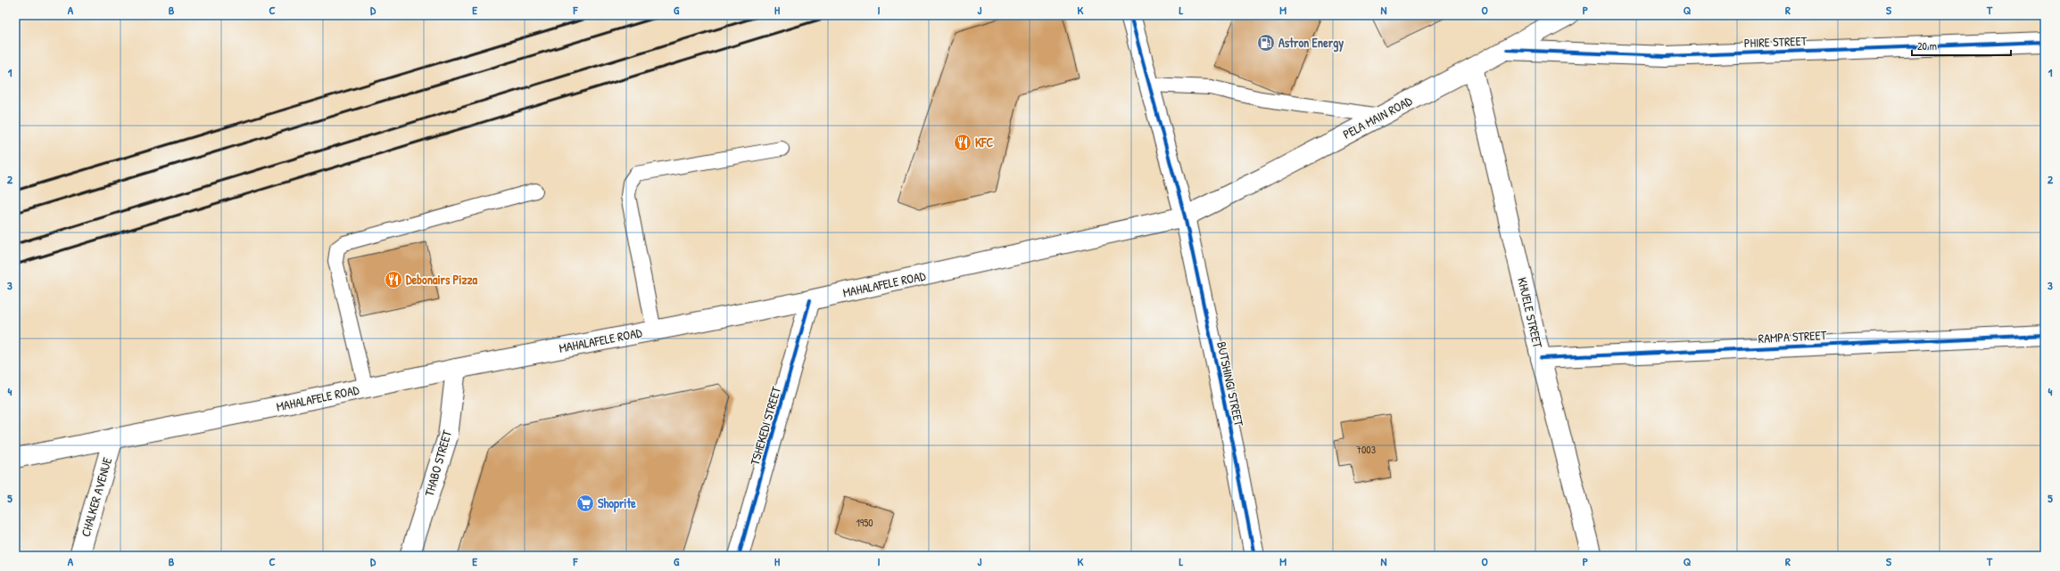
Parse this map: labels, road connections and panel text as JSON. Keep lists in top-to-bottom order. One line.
{"streets":{"street":["PHIRE STREET","PELA MAIN ROAD","MAHALAFELE ROAD","KHUELE STREET","RAMPA STREET","BUTSHINGI STREET","TSHEKEDI STREET","THABO STREET","CHALKER AVENUE"]},"crossings":[["PHIRE STREET","PELA MAIN ROAD"],["PELA MAIN ROAD","MAHALAFELE ROAD"],["PELA MAIN ROAD","KHUELE STREET"],["PELA MAIN ROAD","BUTSHINGI STREET"],["MAHALAFELE ROAD","BUTSHINGI STREET"],["MAHALAFELE ROAD","TSHEKEDI STREET"],["MAHALAFELE ROAD","THABO STREET"],["MAHALAFELE ROAD","CHALKER AVENUE"],["KHUELE STREET","RAMPA STREET"]],"places":{"fuel station":["Astron Energy"],"restaurant":["KFC","Debonairs Pizza"],"supermarket":["Shoprite"]},"house_numbers":["7003","1950"],"scale_bar":"20 m","grid":{"columns":["A","B","C","D","E","F","G","H","I","J","K","L","M","N","O","P","Q","R","S","T"],"rows":["1","2","3","4","5"]}}
